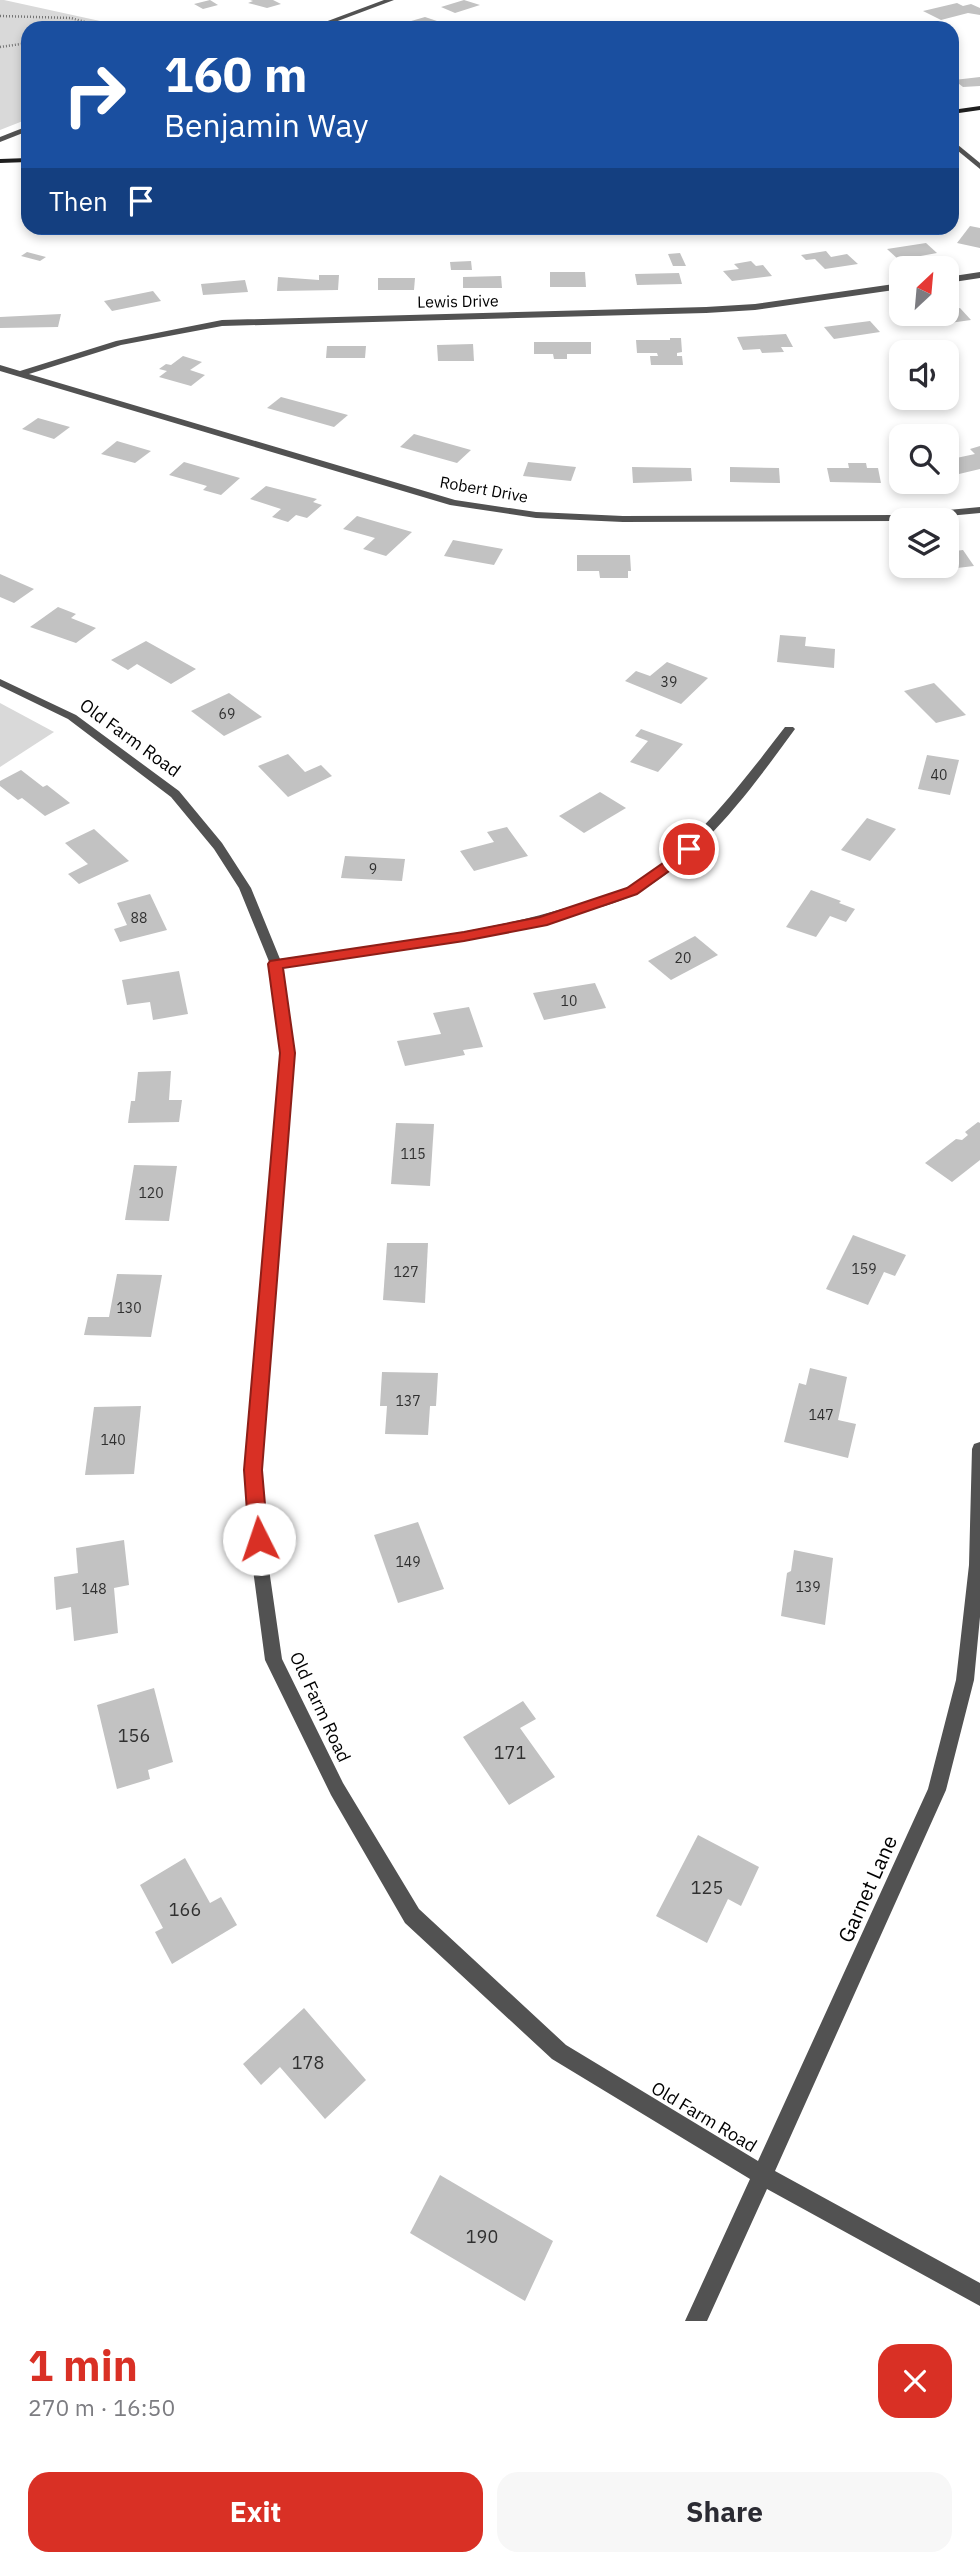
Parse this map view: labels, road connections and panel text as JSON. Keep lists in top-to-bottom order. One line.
{"streets":{"street":["Lewis Drive","Robert Drive","Old Farm Road","Garnet Lane"]},"crossings":[["Lewis Drive","Robert Drive"],["Old Farm Road","Garnet Lane"]],"house_numbers":["39","69","40","9","88","20","10","115","120","159","127","130","137","147","140","149","139","148","156","171","125","166","178","190"],"north":"top right","page":{"turn":["160 m","Benjamin Way"],"then":"Then","heading":["1 min","270 m · 16:50"],"buttons":["Exit","Share"]}}
